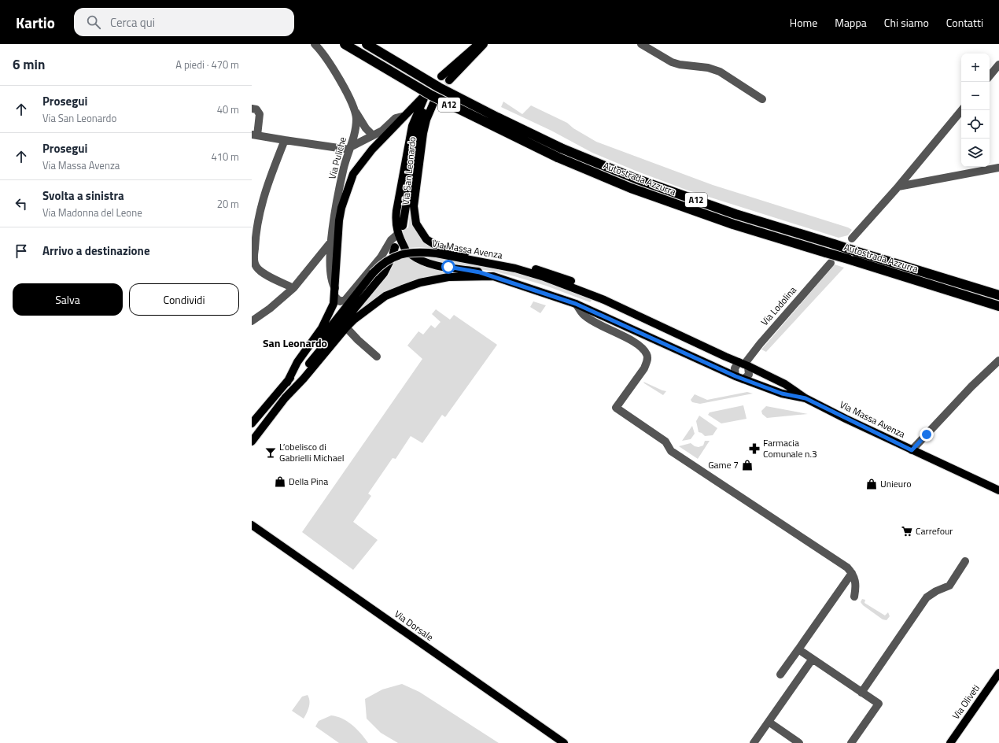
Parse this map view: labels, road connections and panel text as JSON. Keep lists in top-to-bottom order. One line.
{"streets":{"highway":["A12","Autostrada Azzurra"],"main road":["Via San Leonardo","Via Massa Avenza","Via Dorsale","Via Oliveti"],"street":["Via Puliche","Via Lodolina"]},"crossings":[["Via San Leonardo","Via Massa Avenza"],["Via Massa Avenza","Via Lodolina"]],"districts":["San Leonardo"],"places":{"pharmacy":["Farmacia Comunale n.3"],"bar":["L’obelisco di Gabrielli Michael"],"shop":["Game 7","Della Pina","Unieuro"],"supermarket":["Carrefour"]},"page":{"header":"Kartio","search":"Cerca qui","nav":["Home","Mappa","Chi siamo","Contatti"],"heading":["6 min","A piedi · 470 m"],"map_buttons":["+","−"],"list":[["Prosegui","Via San Leonardo","40 m"],["Prosegui","Via Massa Avenza","410 m"],["Svolta a sinistra","Via Madonna del Leone","20 m"],"Arrivo a destinazione"],"buttons":["Salva","Condividi"]}}
